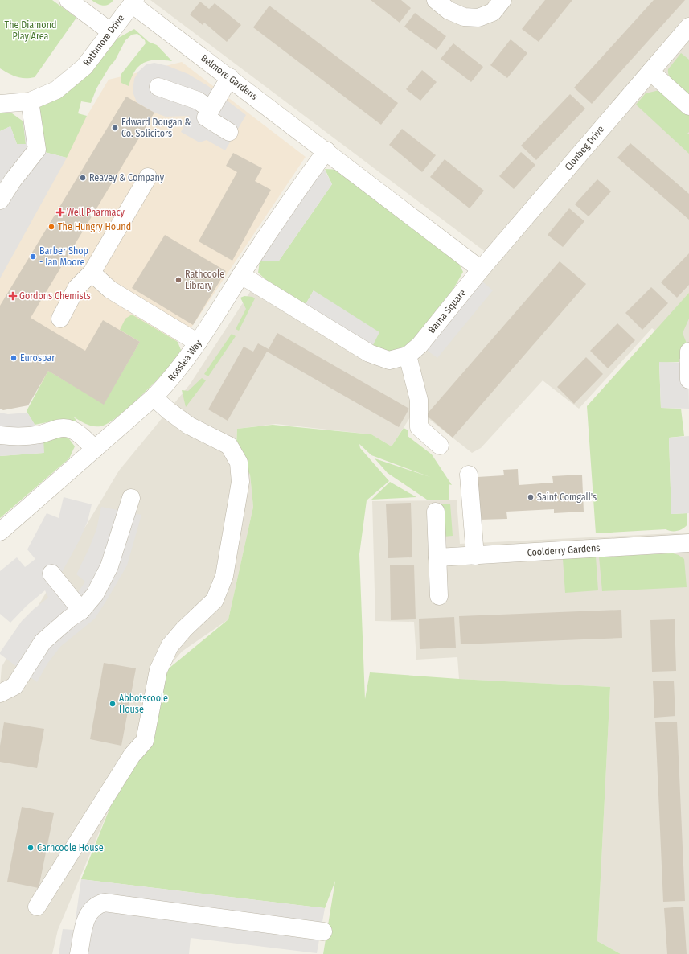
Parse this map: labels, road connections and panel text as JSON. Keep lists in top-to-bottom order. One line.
{"streets":{"street":["Rathmore Drive","Belmore Gardens","Clonbeg Drive","Barna Square","Rosslea Way","Coolderry Gardens"]},"crossings":[["Rathmore Drive","Belmore Gardens"],["Belmore Gardens","Rosslea Way"],["Clonbeg Drive","Barna Square"],["Barna Square","Rosslea Way"]],"parks":["The Diamond Play Area"],"places":{"other":["Edward Dougan & Co. Solicitors","Reavey & Company","The Hungry Hound","Barber Shop - Ian Moore","Rathcoole Library","Eurospar","Saint Comgall's","Abbotscoole House","Carncoole House"],"health":["Well Pharmacy","Gordons Chemists"]}}
